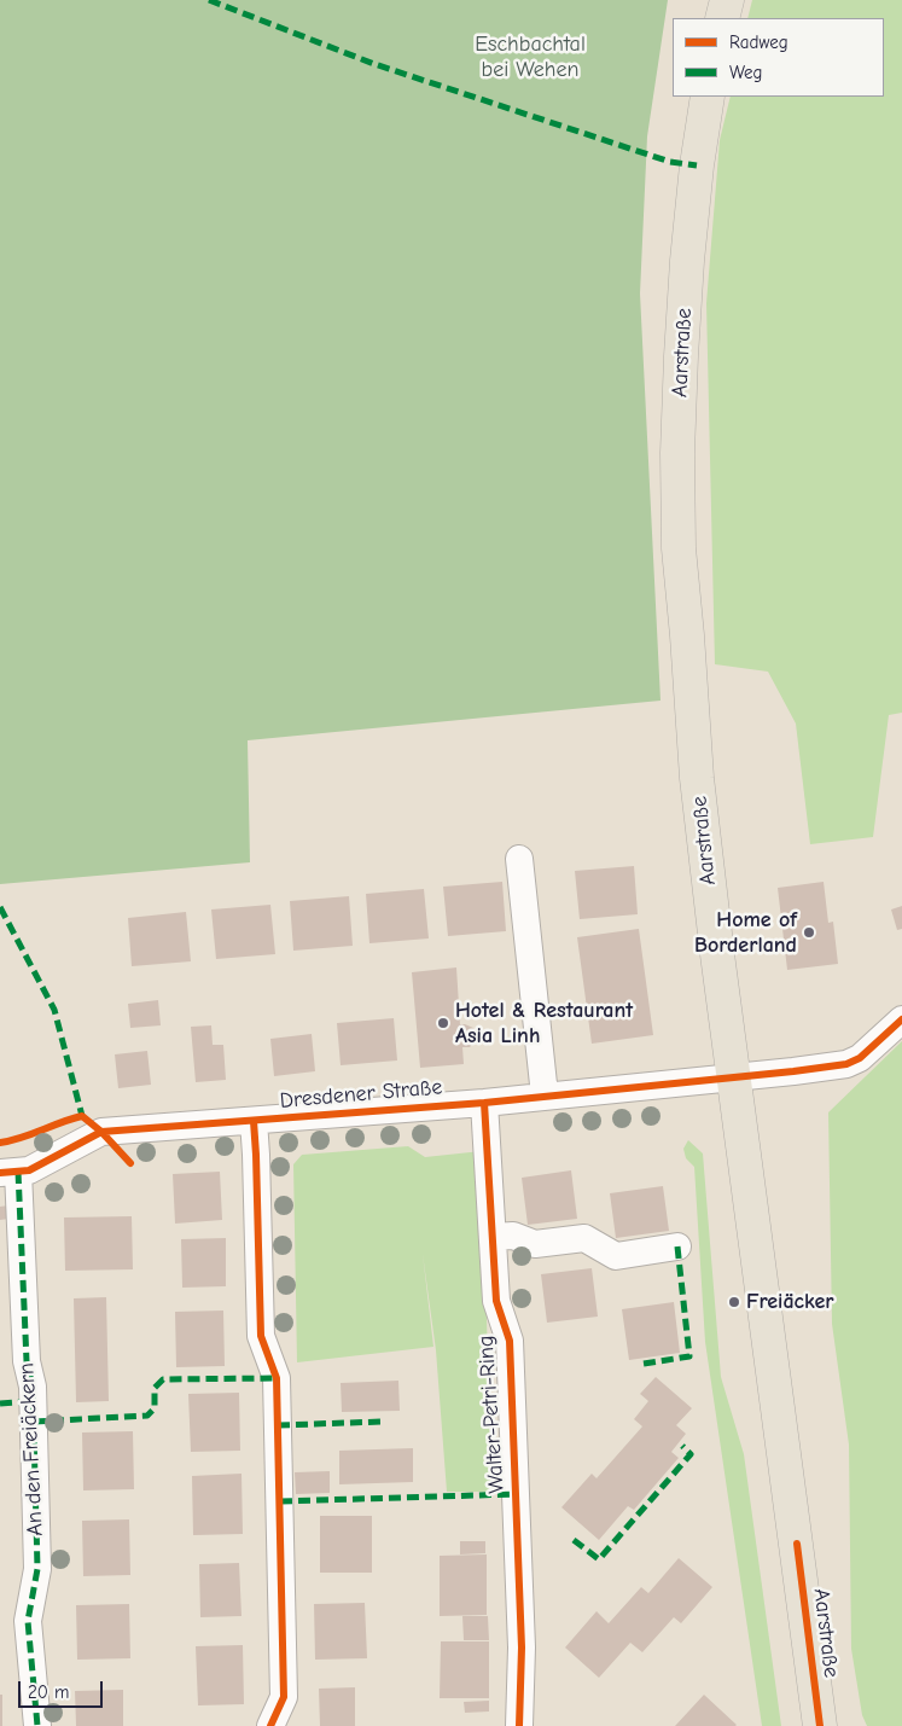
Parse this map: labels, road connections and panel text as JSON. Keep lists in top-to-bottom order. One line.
{"streets":{"main road":["Aarstraße"],"street":["Dresdener Straße","Walter-Petri-Ring","An den Freiäckern"]},"crossings":[["Aarstraße","Dresdener Straße"],["Dresdener Straße","Walter-Petri-Ring"],["Dresdener Straße","An den Freiäckern"]],"parks":["Eschbachtal bei Wehen"],"places":["Home of Borderland","Hotel & Restaurant Asia Linh","Freiäcker"],"legend":["Radweg","Weg"],"scale_bar":"20 m"}
